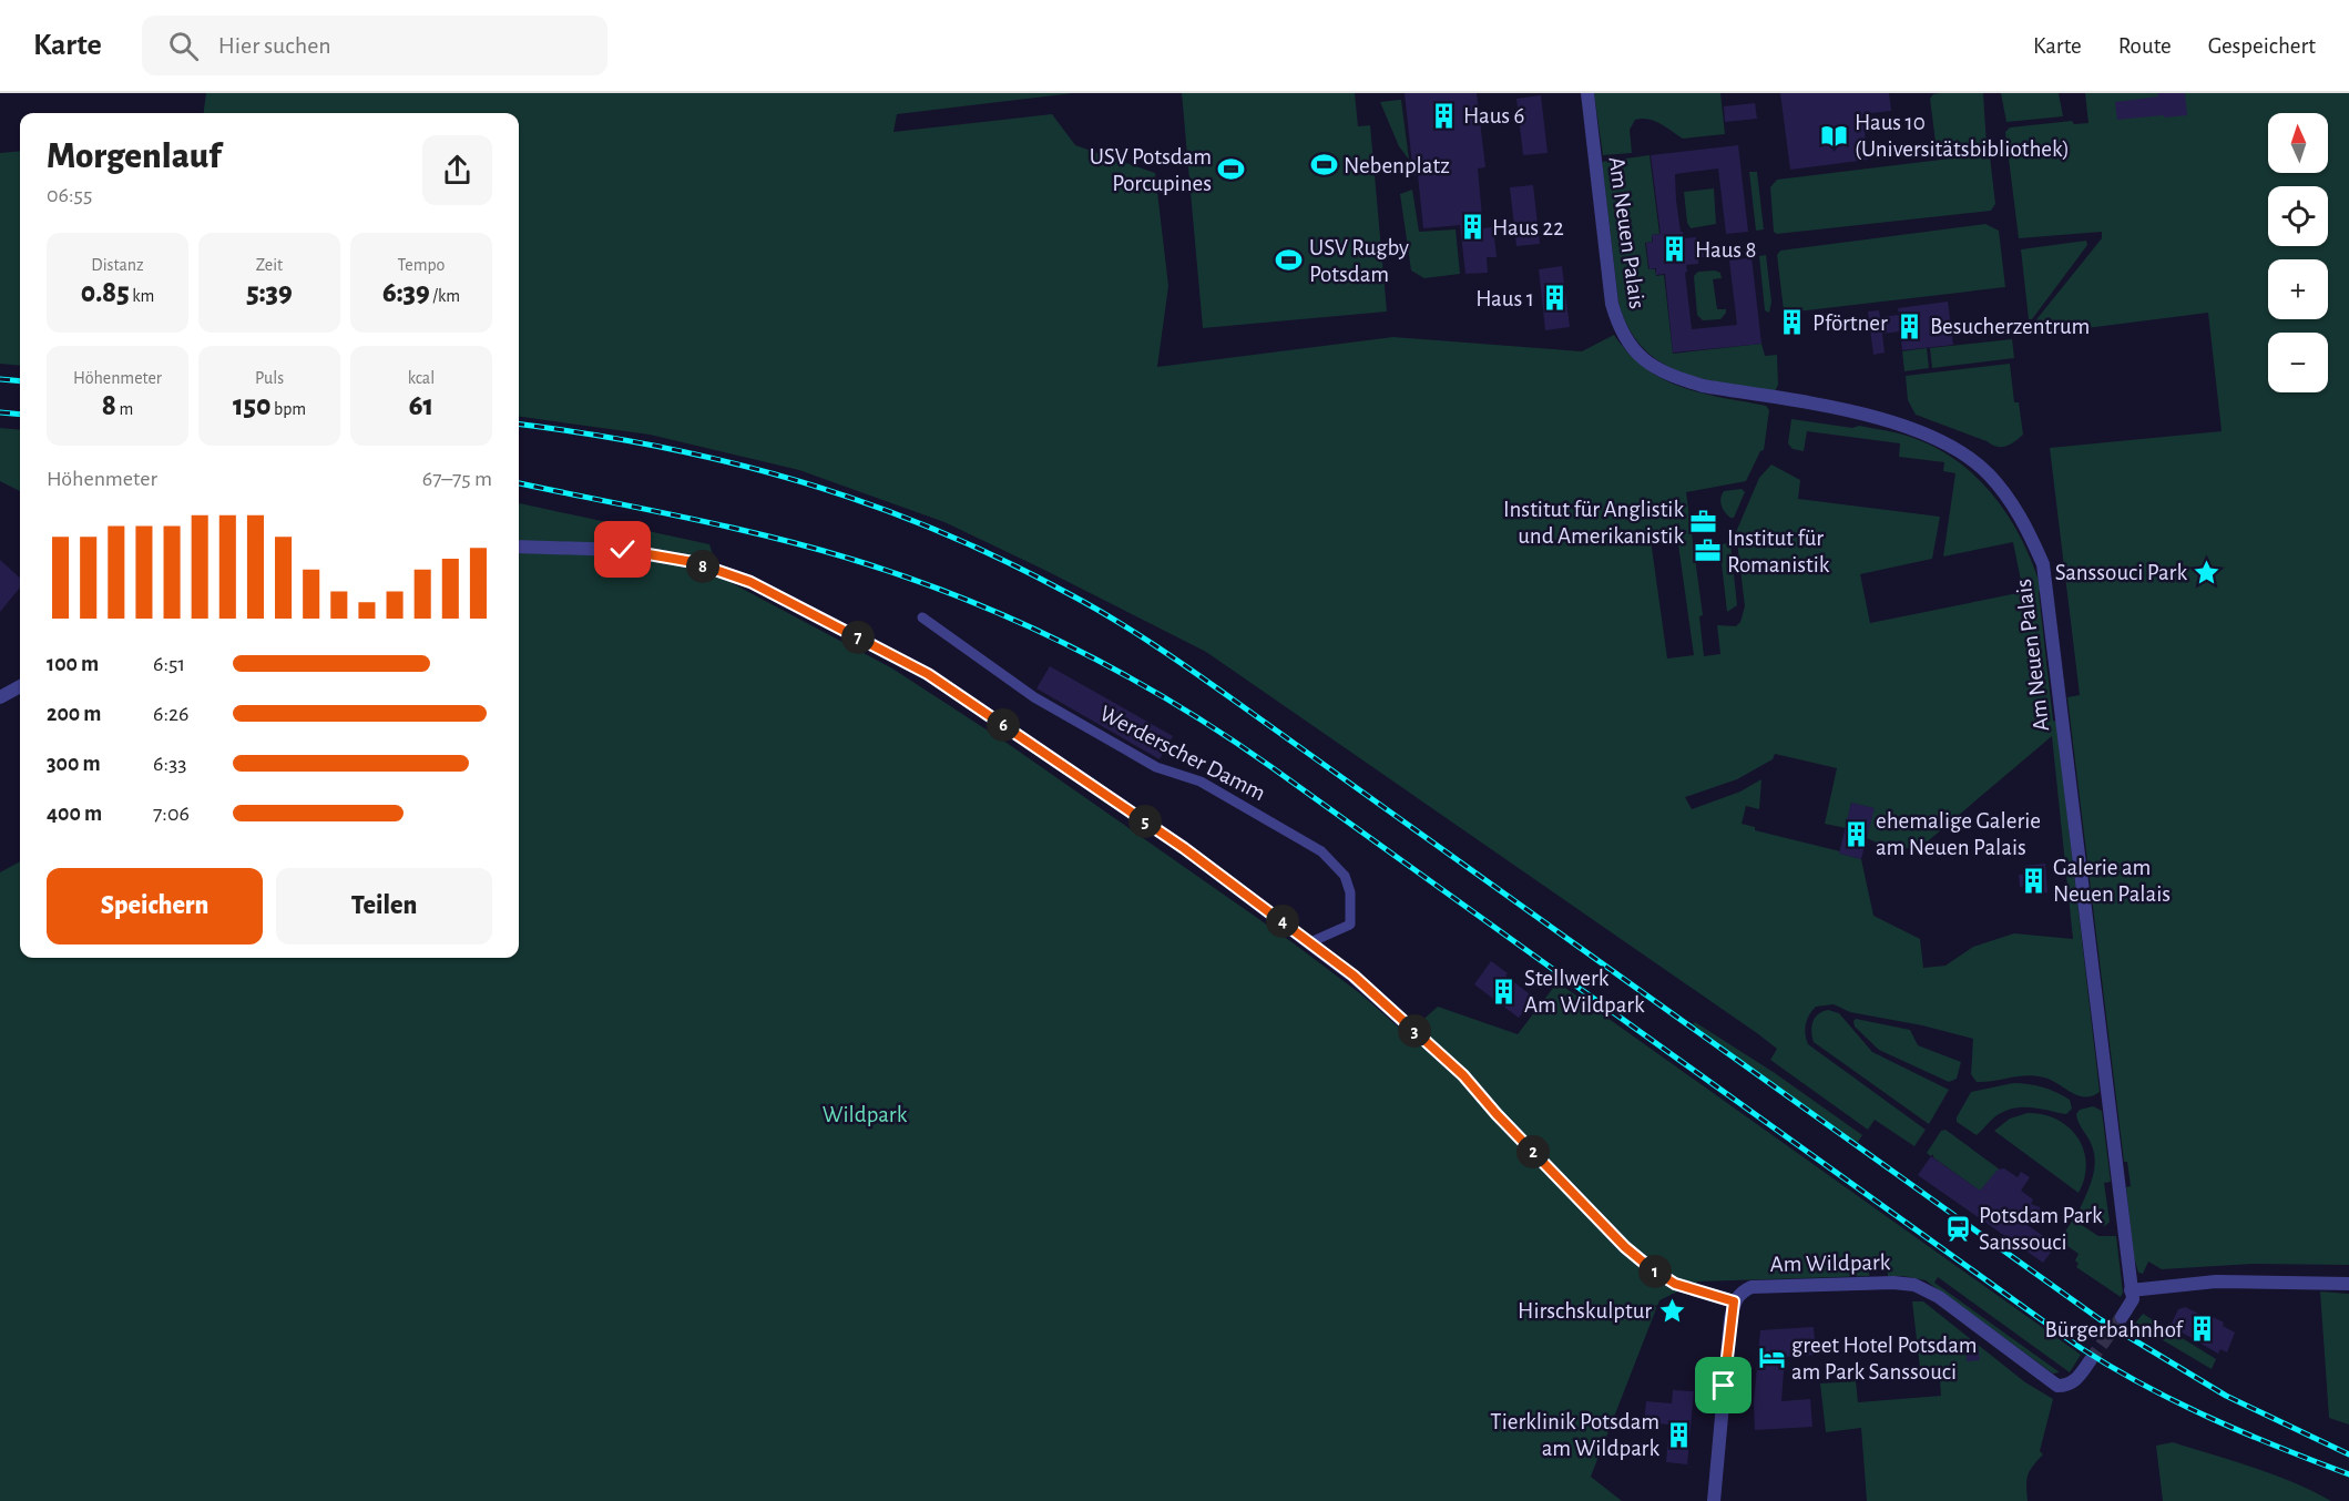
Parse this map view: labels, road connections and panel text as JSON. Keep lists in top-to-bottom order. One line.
{"streets":{"street":["Am Neuen Palais","Werderscher Damm","Am Wildpark"]},"parks":["Wildpark"],"places":{"building":["Haus 6","Haus 22","Haus 8","Haus 1","Pförtner","Besucherzentrum","ehemalige Galerie am Neuen Palais","Galerie am Neuen Palais","Stellwerk Am Wildpark","Bürgerbahnhof","Tierklinik Potsdam am Wildpark"],"library":["Haus 10 (Universitätsbibliothek)"],"sports":["Nebenplatz","USV Potsdam Porcupines","USV Rugby Potsdam"],"office":["Institut für Anglistik und Amerikanistik","Institut für Romanistik"],"place":["Sanssouci Park","Hirschskulptur"],"station":["Potsdam Park Sanssouci"],"hotel":["greet Hotel Potsdam am Park Sanssouci"]},"north":"top","page":{"header":"Karte","search":"Hier suchen","nav":["Karte","Route","Gespeichert"],"map_buttons":["+","−"],"heading":["Morgenlauf","06:55"],"stats":[["Distanz","0.85 km"],["Zeit","5:39"],["Tempo","6:39 /km"],["Höhenmeter","8 m"],["Puls","150 bpm"],["kcal","61"]],"chart":["Höhenmeter","67–75 m"],"pins":["8","7","6","5","4","3","2","1"],"list":[{"name":"100 m","note":"6:51"},{"name":"200 m","note":"6:26"},{"name":"300 m","note":"6:33"},{"name":"400 m","note":"7:06"}],"buttons":["Speichern","Teilen"]}}
